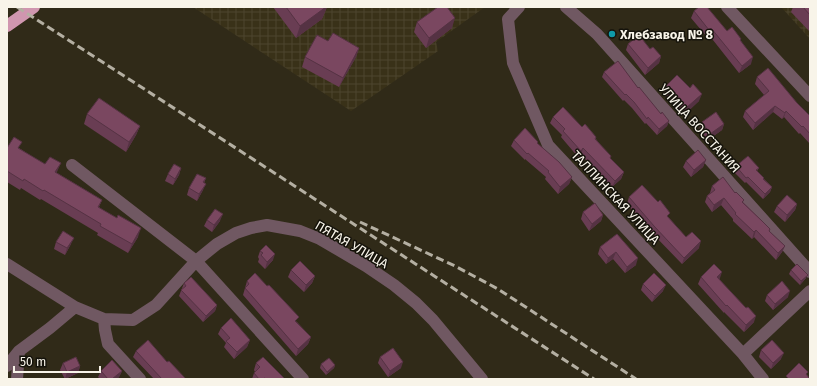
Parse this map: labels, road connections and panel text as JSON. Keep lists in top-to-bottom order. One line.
{"streets":{"street":["УЛИЦА ВОССТАНИЯ","ТАЛЛИНСКАЯ УЛИЦА","ПЯТАЯ УЛИЦА"]},"places":["Хлебзавод № 8"],"scale_bar":"50 m"}
